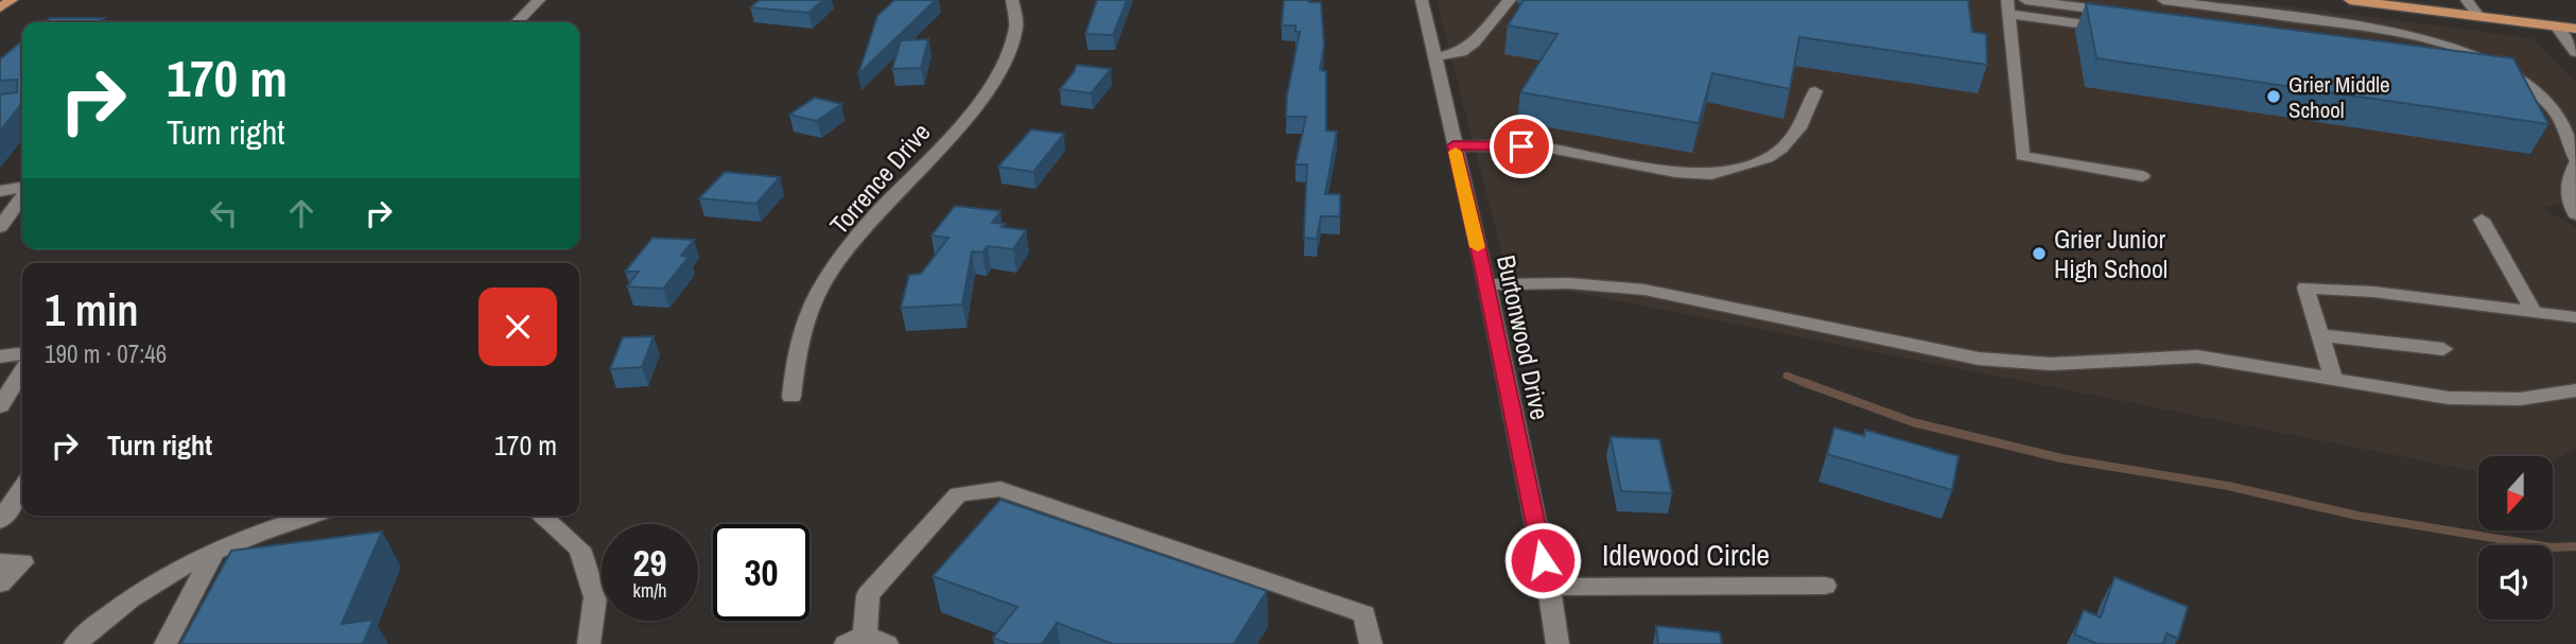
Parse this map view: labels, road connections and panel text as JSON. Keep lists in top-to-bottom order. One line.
{"streets":{"street":["Torrence Drive","Burtonwood Drive","Idlewood Circle"]},"crossings":[["Burtonwood Drive","Idlewood Circle"]],"places":["Grier Middle School","Grier Junior High School"],"north":"bottom","page":{"turn":["170 m","Turn right"],"heading":["1 min","190 m · 07:46"],"list":[{"name":"Turn right","value":"170 m"}],"speed":"29 km/h","limit":"30"}}
